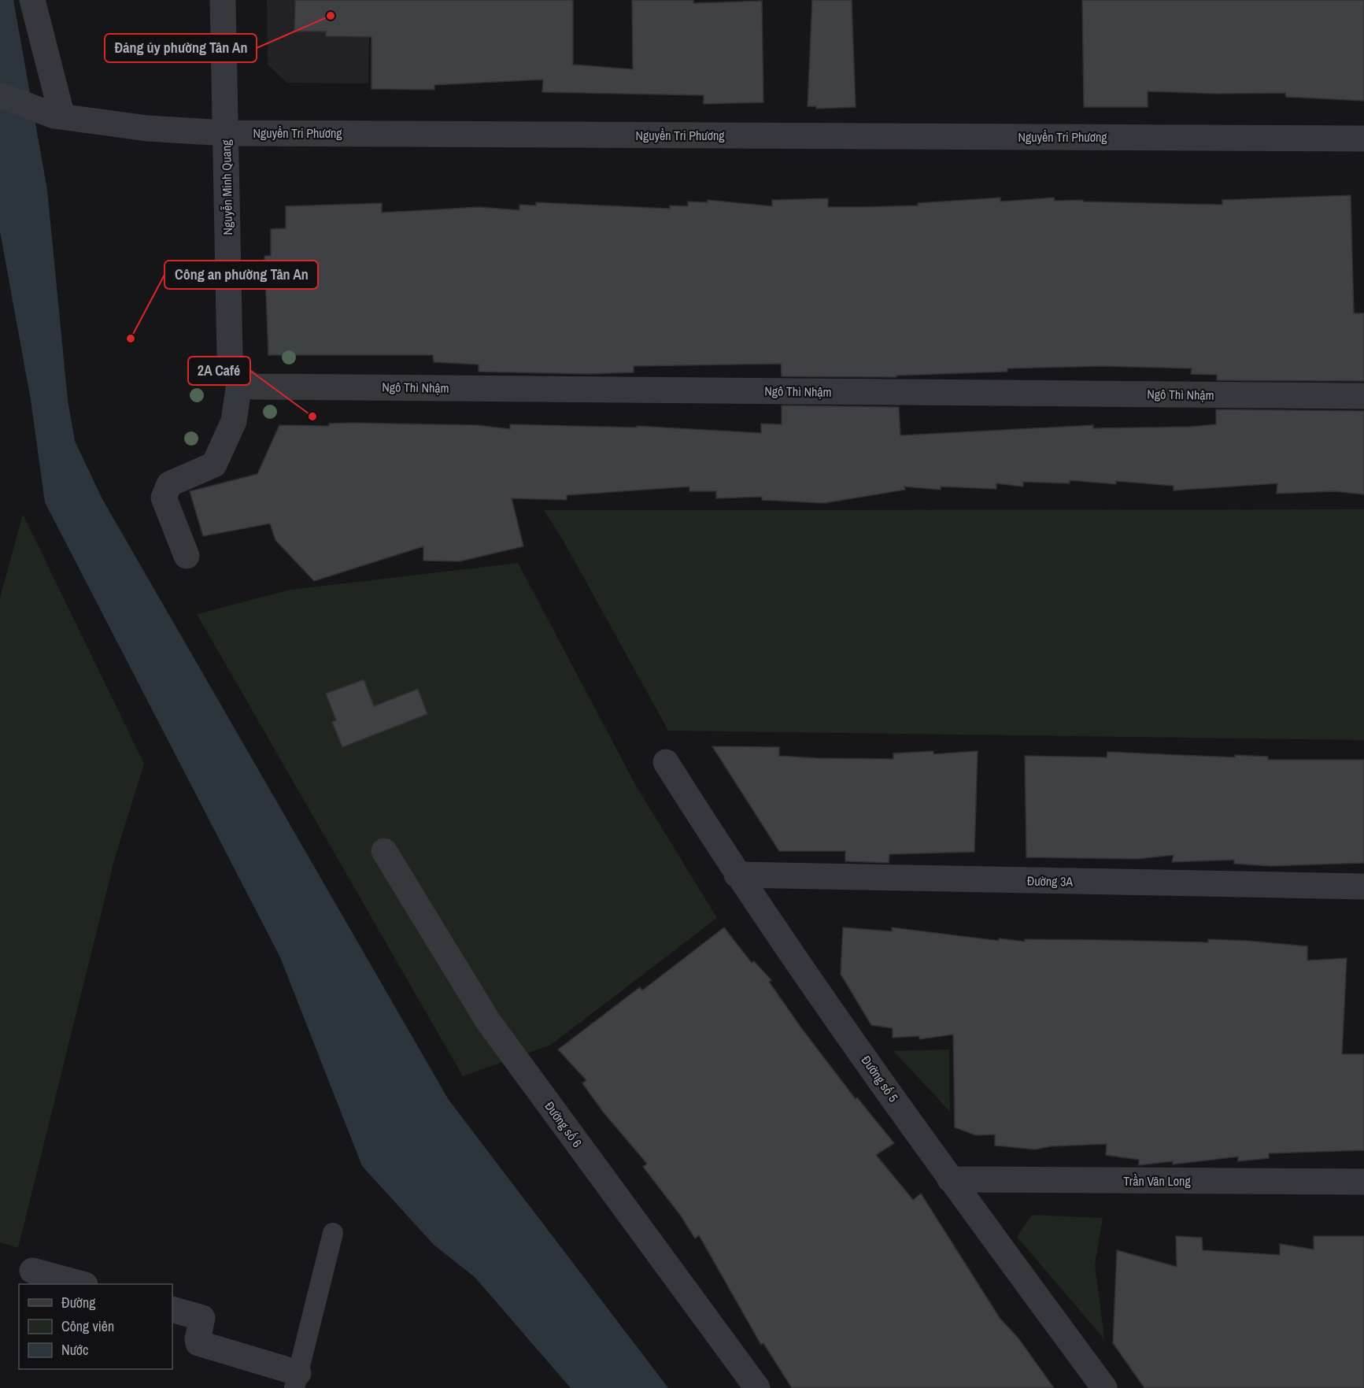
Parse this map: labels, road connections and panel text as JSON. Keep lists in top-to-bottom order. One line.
{"streets":{"street":["Nguyển Tri Phương","Nguyễn Minh Quang","Ngô Thì Nhậm","Đường 3A","Đường số 5","Đường số 6","Trần Văn Long"]},"crossings":[["Nguyển Tri Phương","Nguyễn Minh Quang"],["Nguyễn Minh Quang","Ngô Thì Nhậm"],["Đường 3A","Đường số 5"],["Đường số 5","Trần Văn Long"]],"places":["Đảng ủy phường Tân An","Công an phường Tân An","2A Café"],"legend":["Đường","Công viên","Nước"]}
